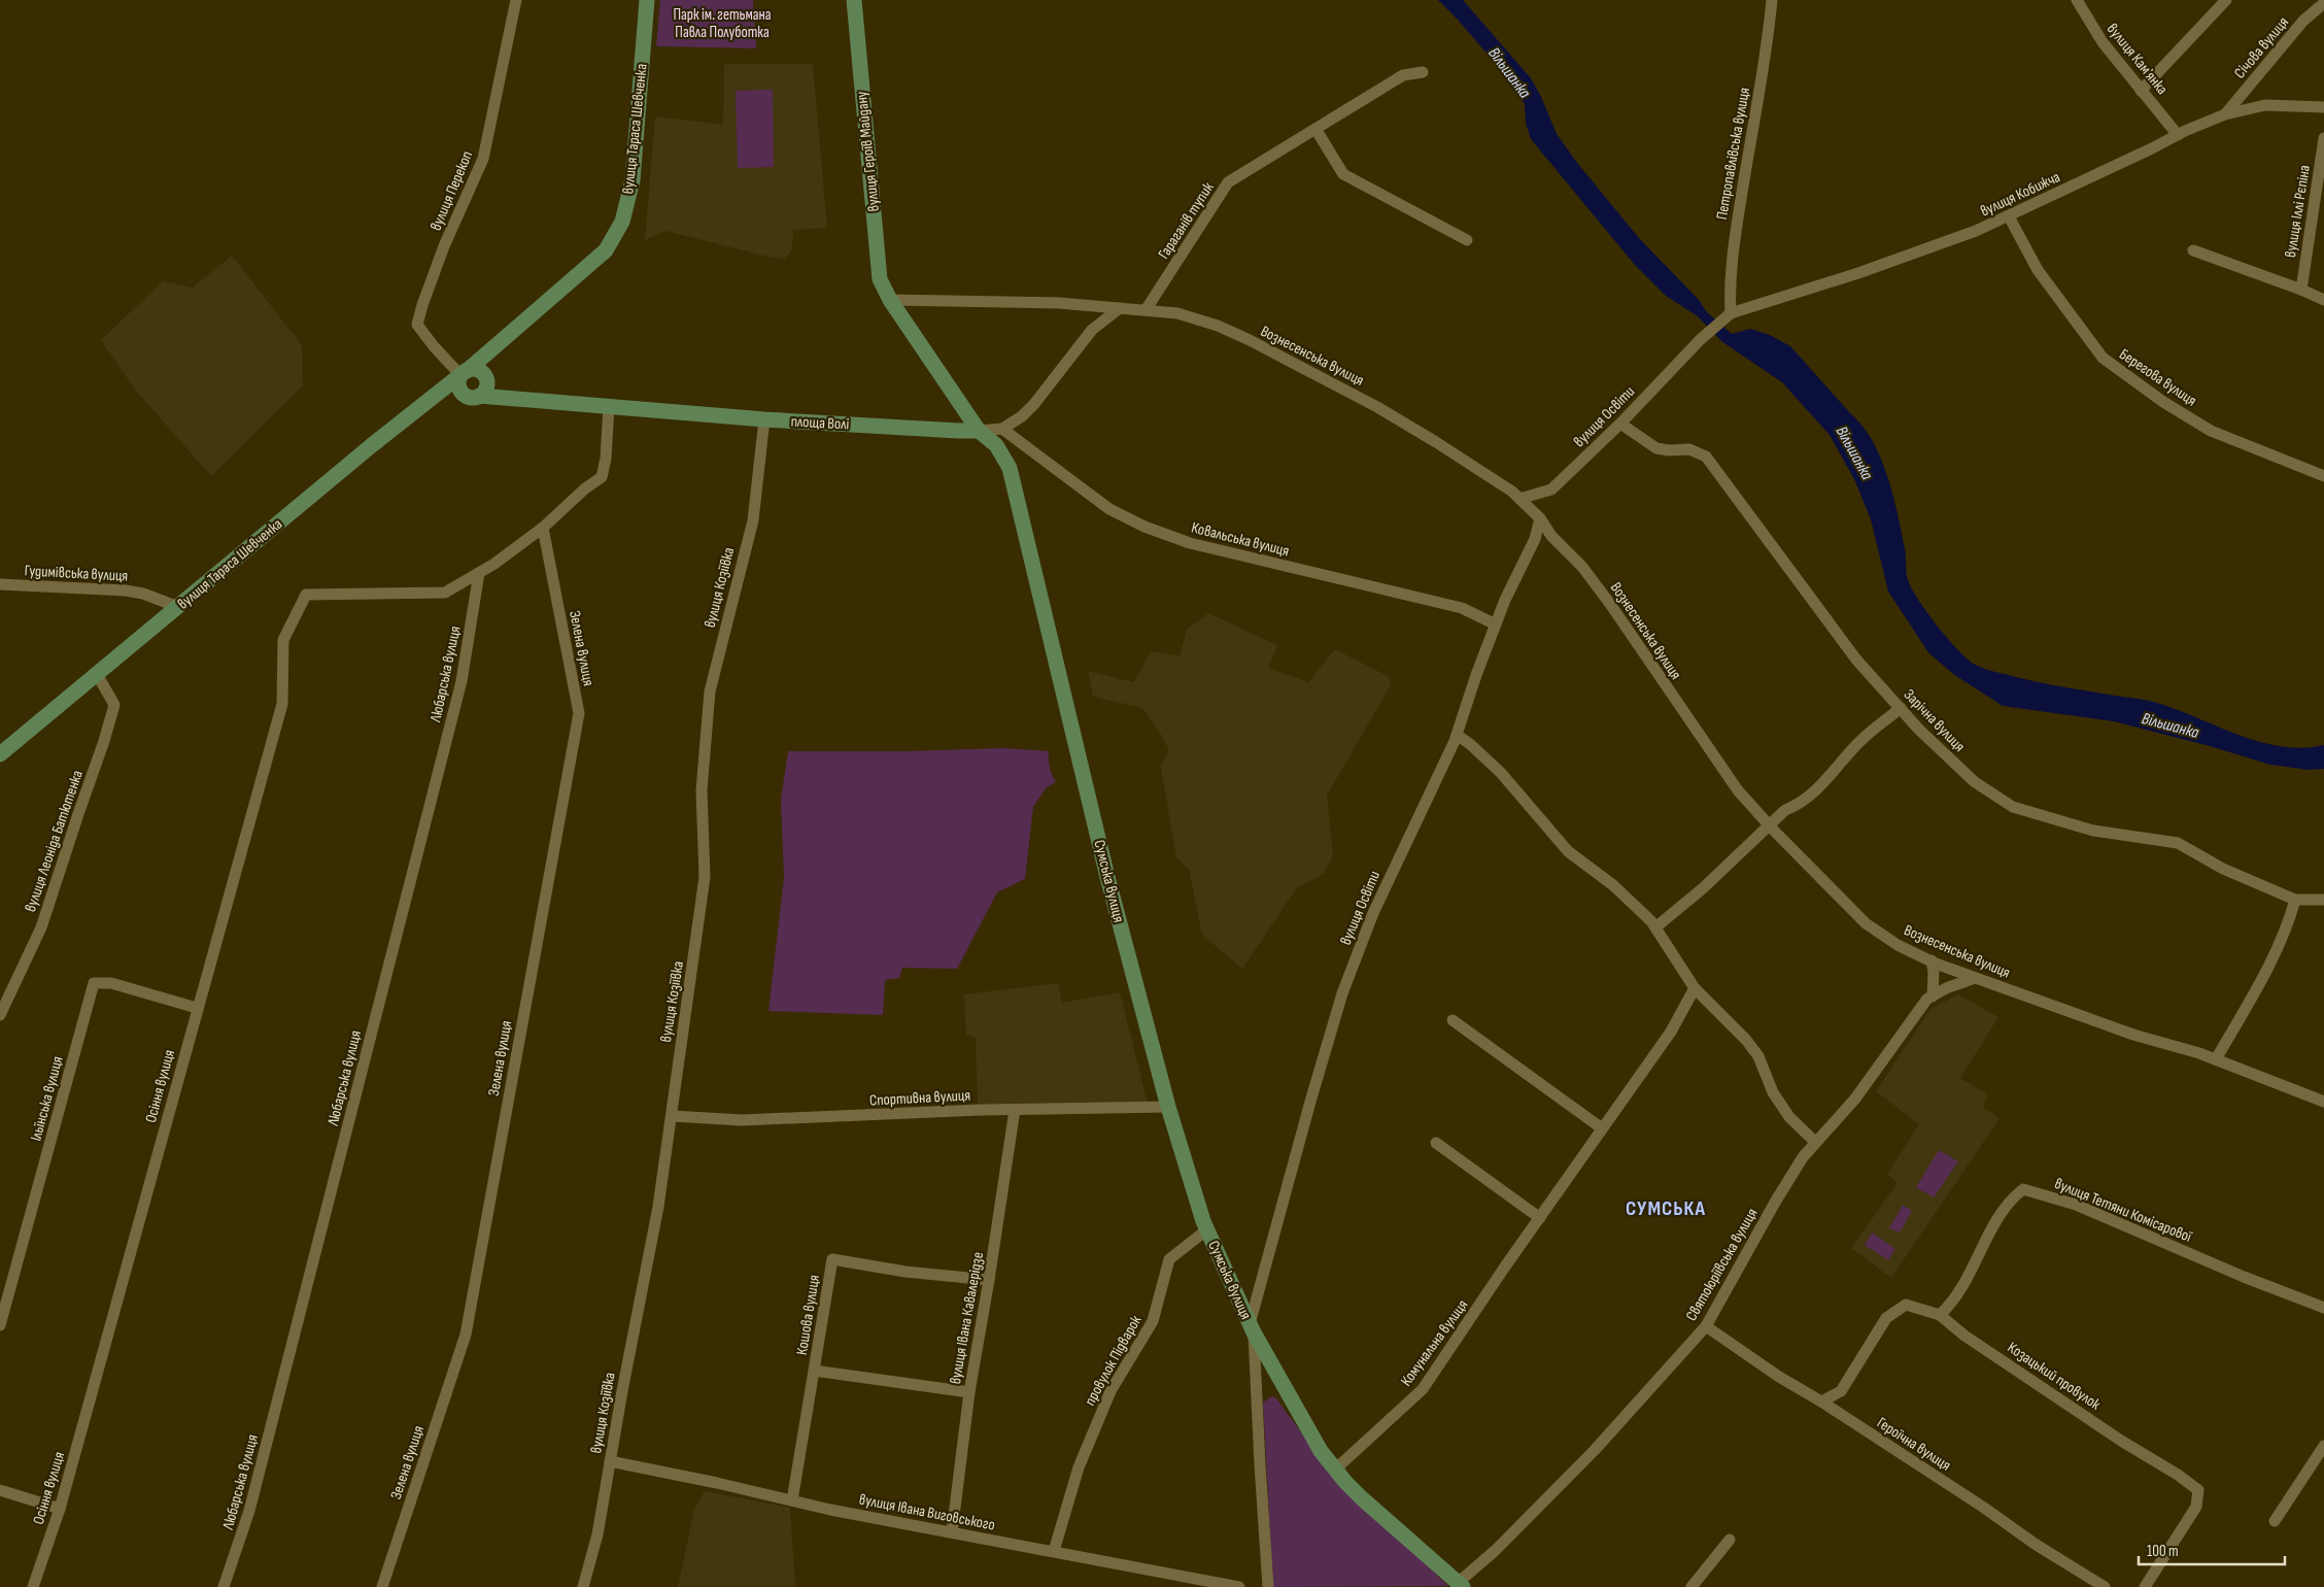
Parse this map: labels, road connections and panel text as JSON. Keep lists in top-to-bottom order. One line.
{"streets":{"main road":["вулиця Тараса Шевченка","вулиця Героїв Майдану","площа Волі","Сумська вулиця"],"street":["Січова вулиця","вулиця Камʼянка","Петропавлівська вулиця","вулиця Перекоп","вулиця Кобижча","вулиця Іллі Рєпіна","Гараганів тупик","Вознесенська вулиця","Берегова вулиця","вулиця Освіти","Ковальська вулиця","Гудимівська вулиця","вулиця Козіївка","Зелена вулиця","Любарська вулиця","Зарічна вулиця","вулиця Леоніда Батютенка","Осіння вулиця","Спортивна вулиця","Ільїнська вулиця","вулиця Тетяни Комісарової","Святоюріївська вулиця","Кошова вулиця","вулиця Івана Кавалерідзе","Комунальна вулиця","провулок Підварок","Козацький провулок","Героїчна вулиця","вулиця Івана Виговського"]},"crossings":[["Січова вулиця","вулиця Кобижча"],["вулиця Камʼянка","вулиця Кобижча"],["вулиця Тараса Шевченка","вулиця Перекоп"],["вулиця Тараса Шевченка","площа Волі"],["вулиця Тараса Шевченка","Гудимівська вулиця"],["вулиця Тараса Шевченка","вулиця Леоніда Батютенка"],["вулиця Героїв Майдану","Вознесенська вулиця"],["Петропавлівська вулиця","вулиця Кобижча"],["Петропавлівська вулиця","вулиця Освіти"],["вулиця Перекоп","площа Волі"],["вулиця Кобижча","Берегова вулиця"],["вулиця Кобижча","вулиця Освіти"],["Гараганів тупик","Вознесенська вулиця"],["Вознесенська вулиця","вулиця Освіти"],["Вознесенська вулиця","Святоюріївська вулиця"],["вулиця Освіти","Ковальська вулиця"],["вулиця Освіти","Зарічна вулиця"],["вулиця Освіти","Сумська вулиця"],["площа Волі","вулиця Козіївка"],["площа Волі","Сумська вулиця"],["вулиця Козіївка","Спортивна вулиця"],["вулиця Козіївка","вулиця Івана Виговського"],["Любарська вулиця","Осіння вулиця"],["Сумська вулиця","Спортивна вулиця"],["Сумська вулиця","Святоюріївська вулиця"],["Сумська вулиця","Комунальна вулиця"],["Сумська вулиця","провулок Підварок"],["Осіння вулиця","Ільїнська вулиця"],["Спортивна вулиця","вулиця Івана Кавалерідзе"],["вулиця Тетяни Комісарової","Козацький провулок"],["Святоюріївська вулиця","Героїчна вулиця"],["Кошова вулиця","вулиця Івана Кавалерідзе"],["Кошова вулиця","вулиця Івана Виговського"],["вулиця Івана Кавалерідзе","вулиця Івана Виговського"],["провулок Підварок","вулиця Івана Виговського"],["Козацький провулок","Героїчна вулиця"]],"districts":["СУМСЬКА"],"water":["Вільшанка"],"parks":["Парк ім. гетьмана Павла Полуботка"],"scale_bar":"100 m"}
